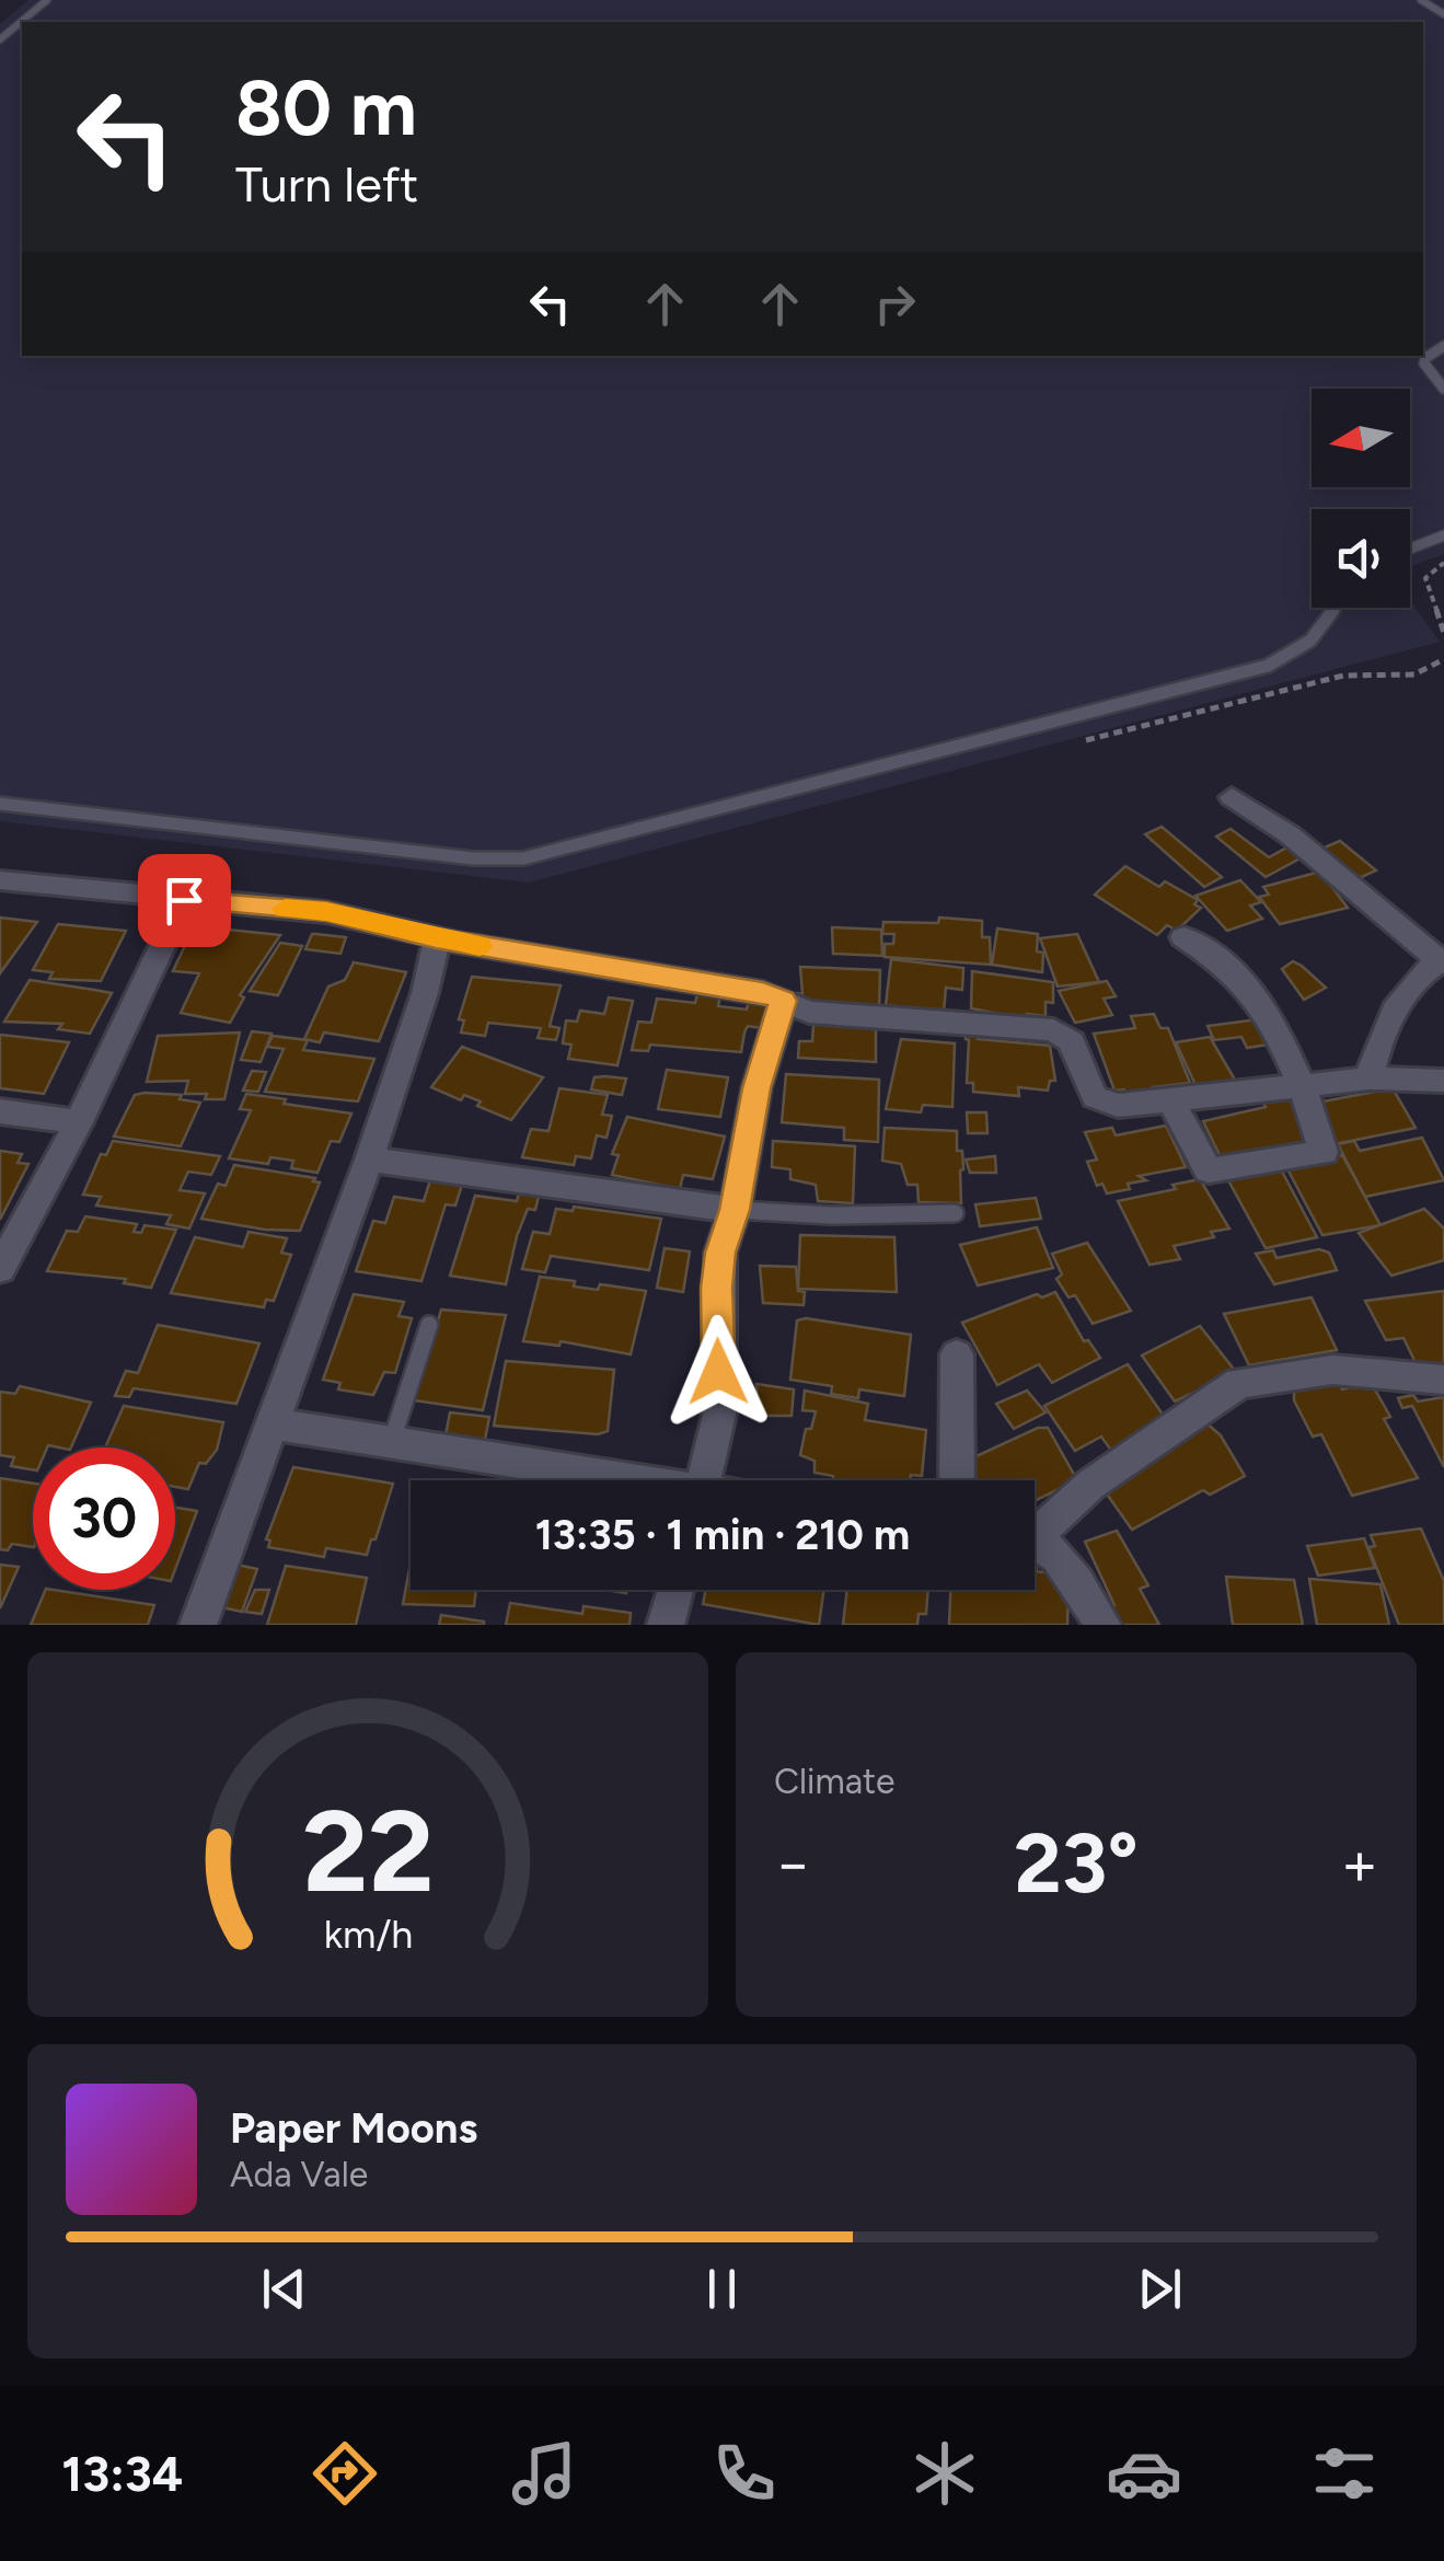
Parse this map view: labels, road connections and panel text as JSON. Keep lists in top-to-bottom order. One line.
{"north":"left","page":{"turn":["80 m","Turn left"],"limit":"30","trip":"13:35 · 1 min · 210 m","tile":"Climate","heat":["−","23°","+"],"song":["Paper Moons","Ada Vale"],"tabs":"13:34","gauge":["22","km/h"]}}
